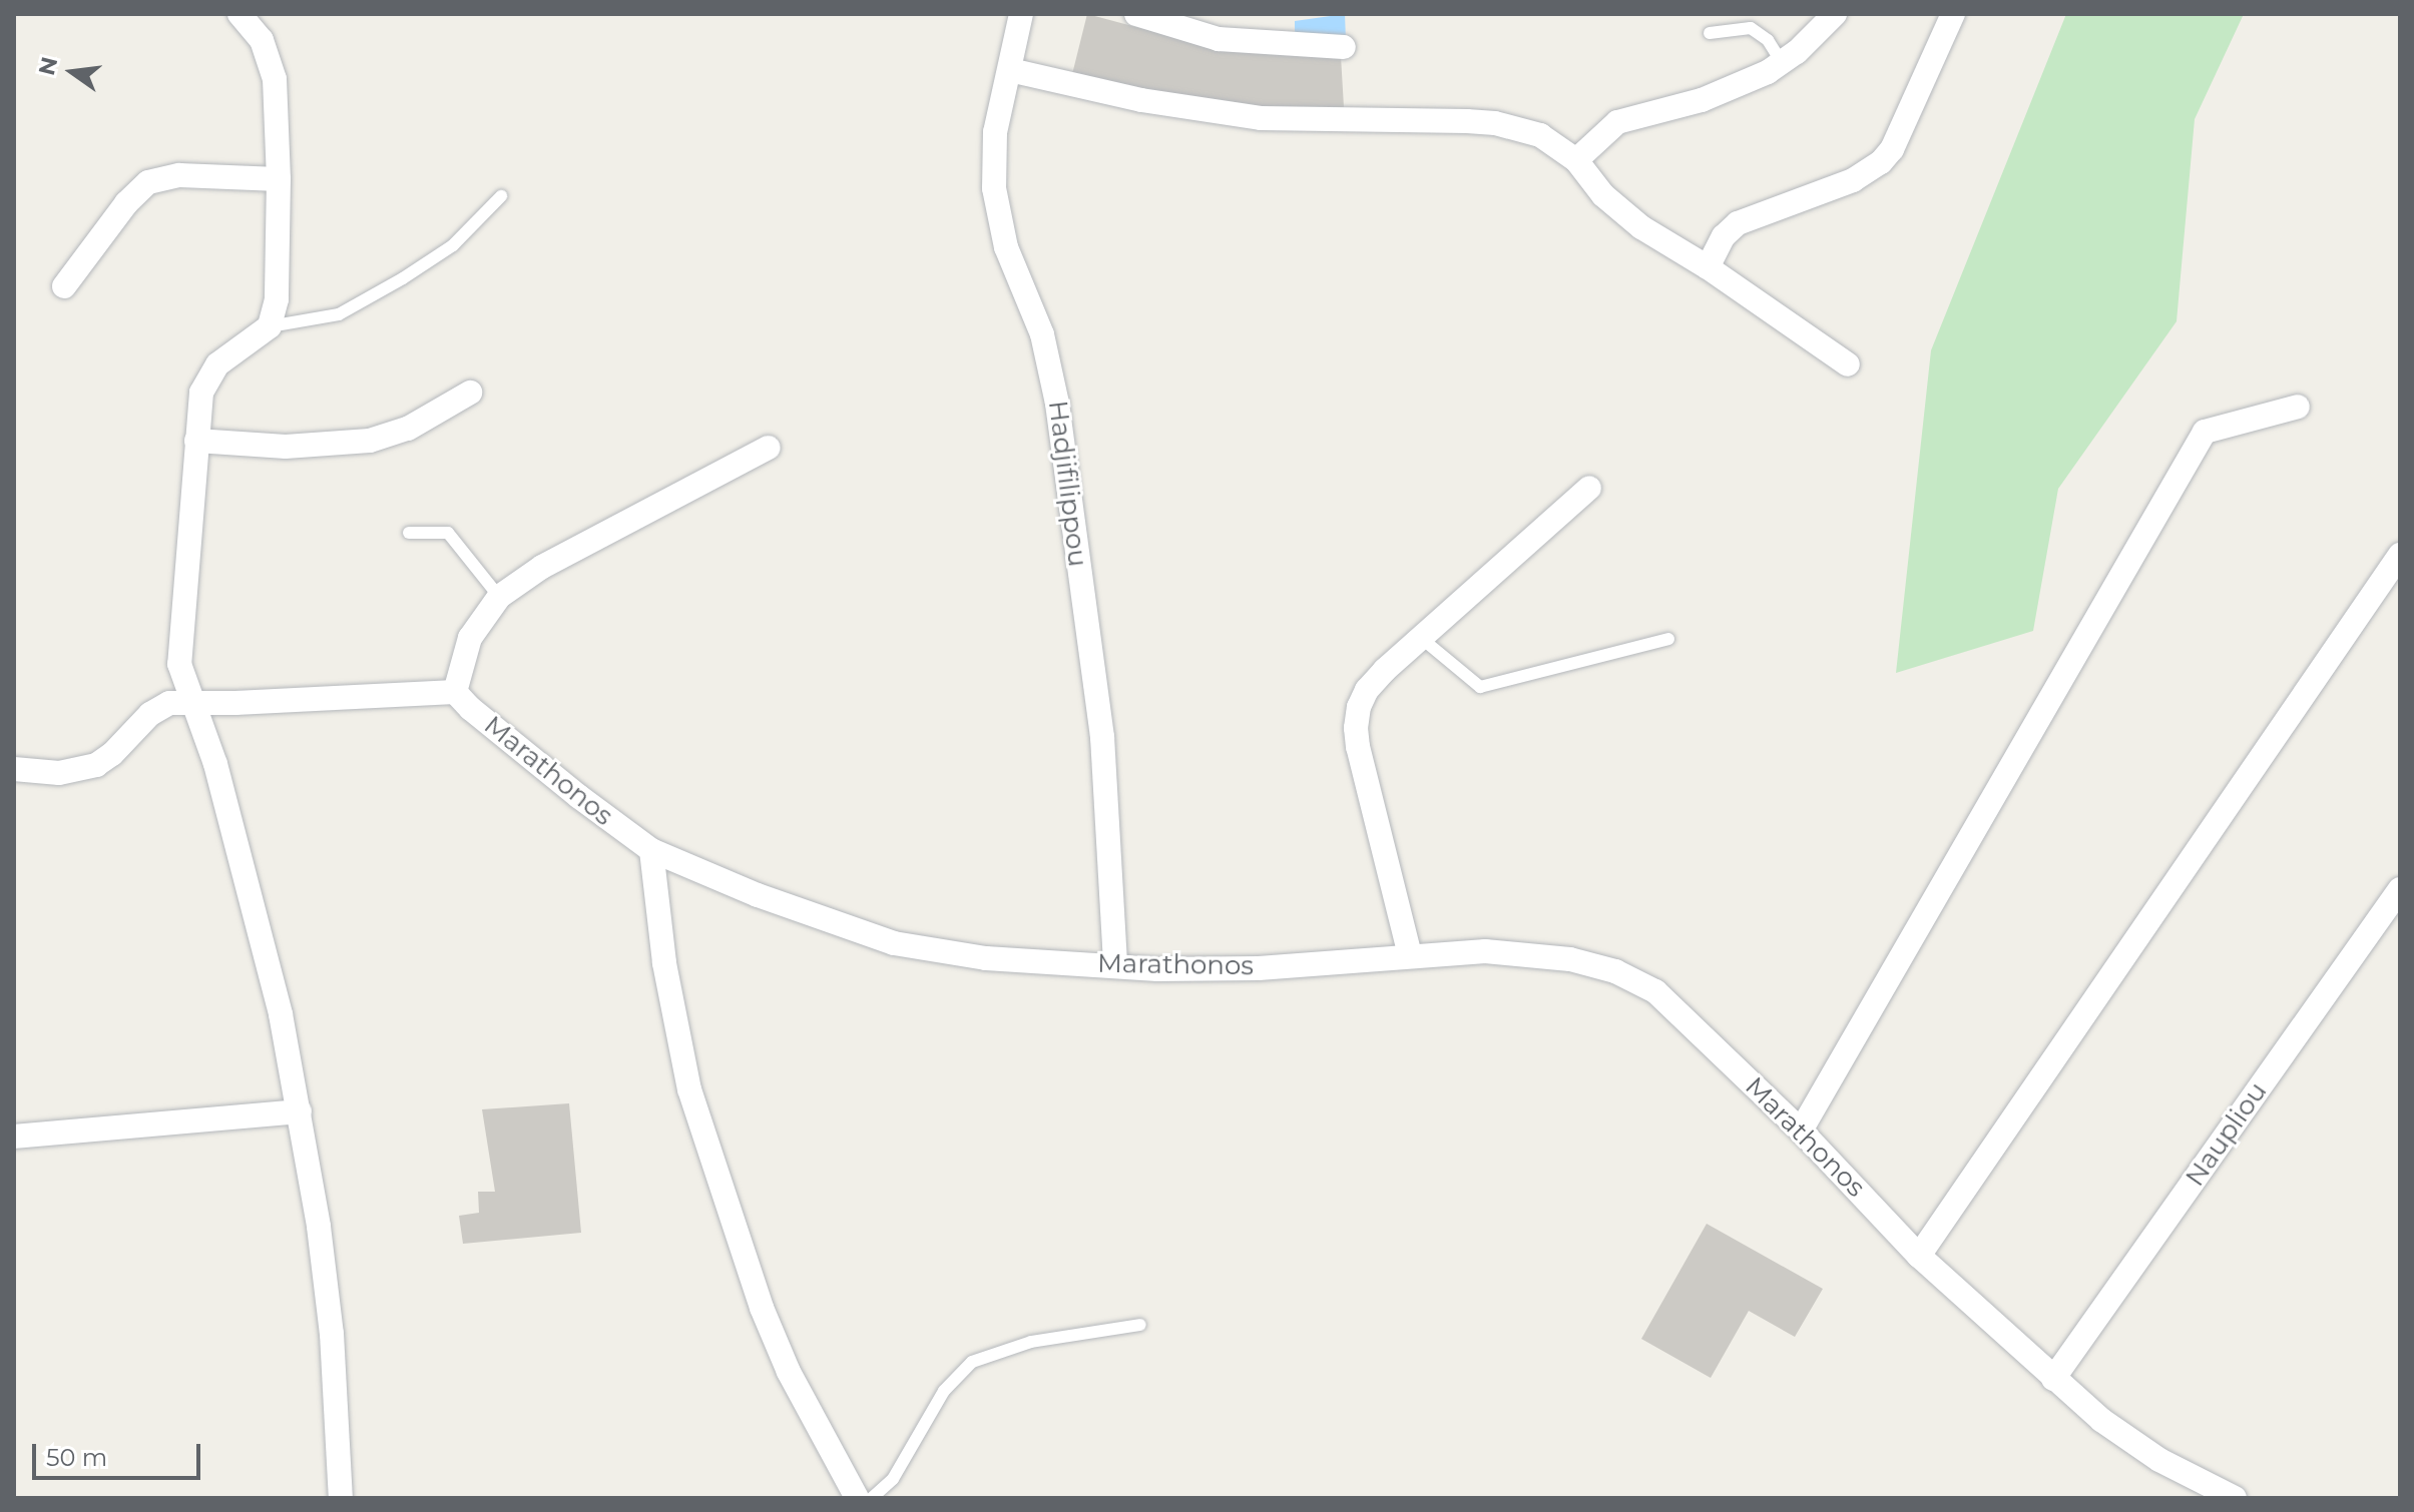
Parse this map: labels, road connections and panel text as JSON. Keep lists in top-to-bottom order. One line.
{"streets":{"street":["Hadjifilippou","Marathonos","Naupliou"]},"crossings":[["Hadjifilippou","Marathonos"],["Marathonos","Naupliou"]],"scale_bar":"50 m","north":"left"}
